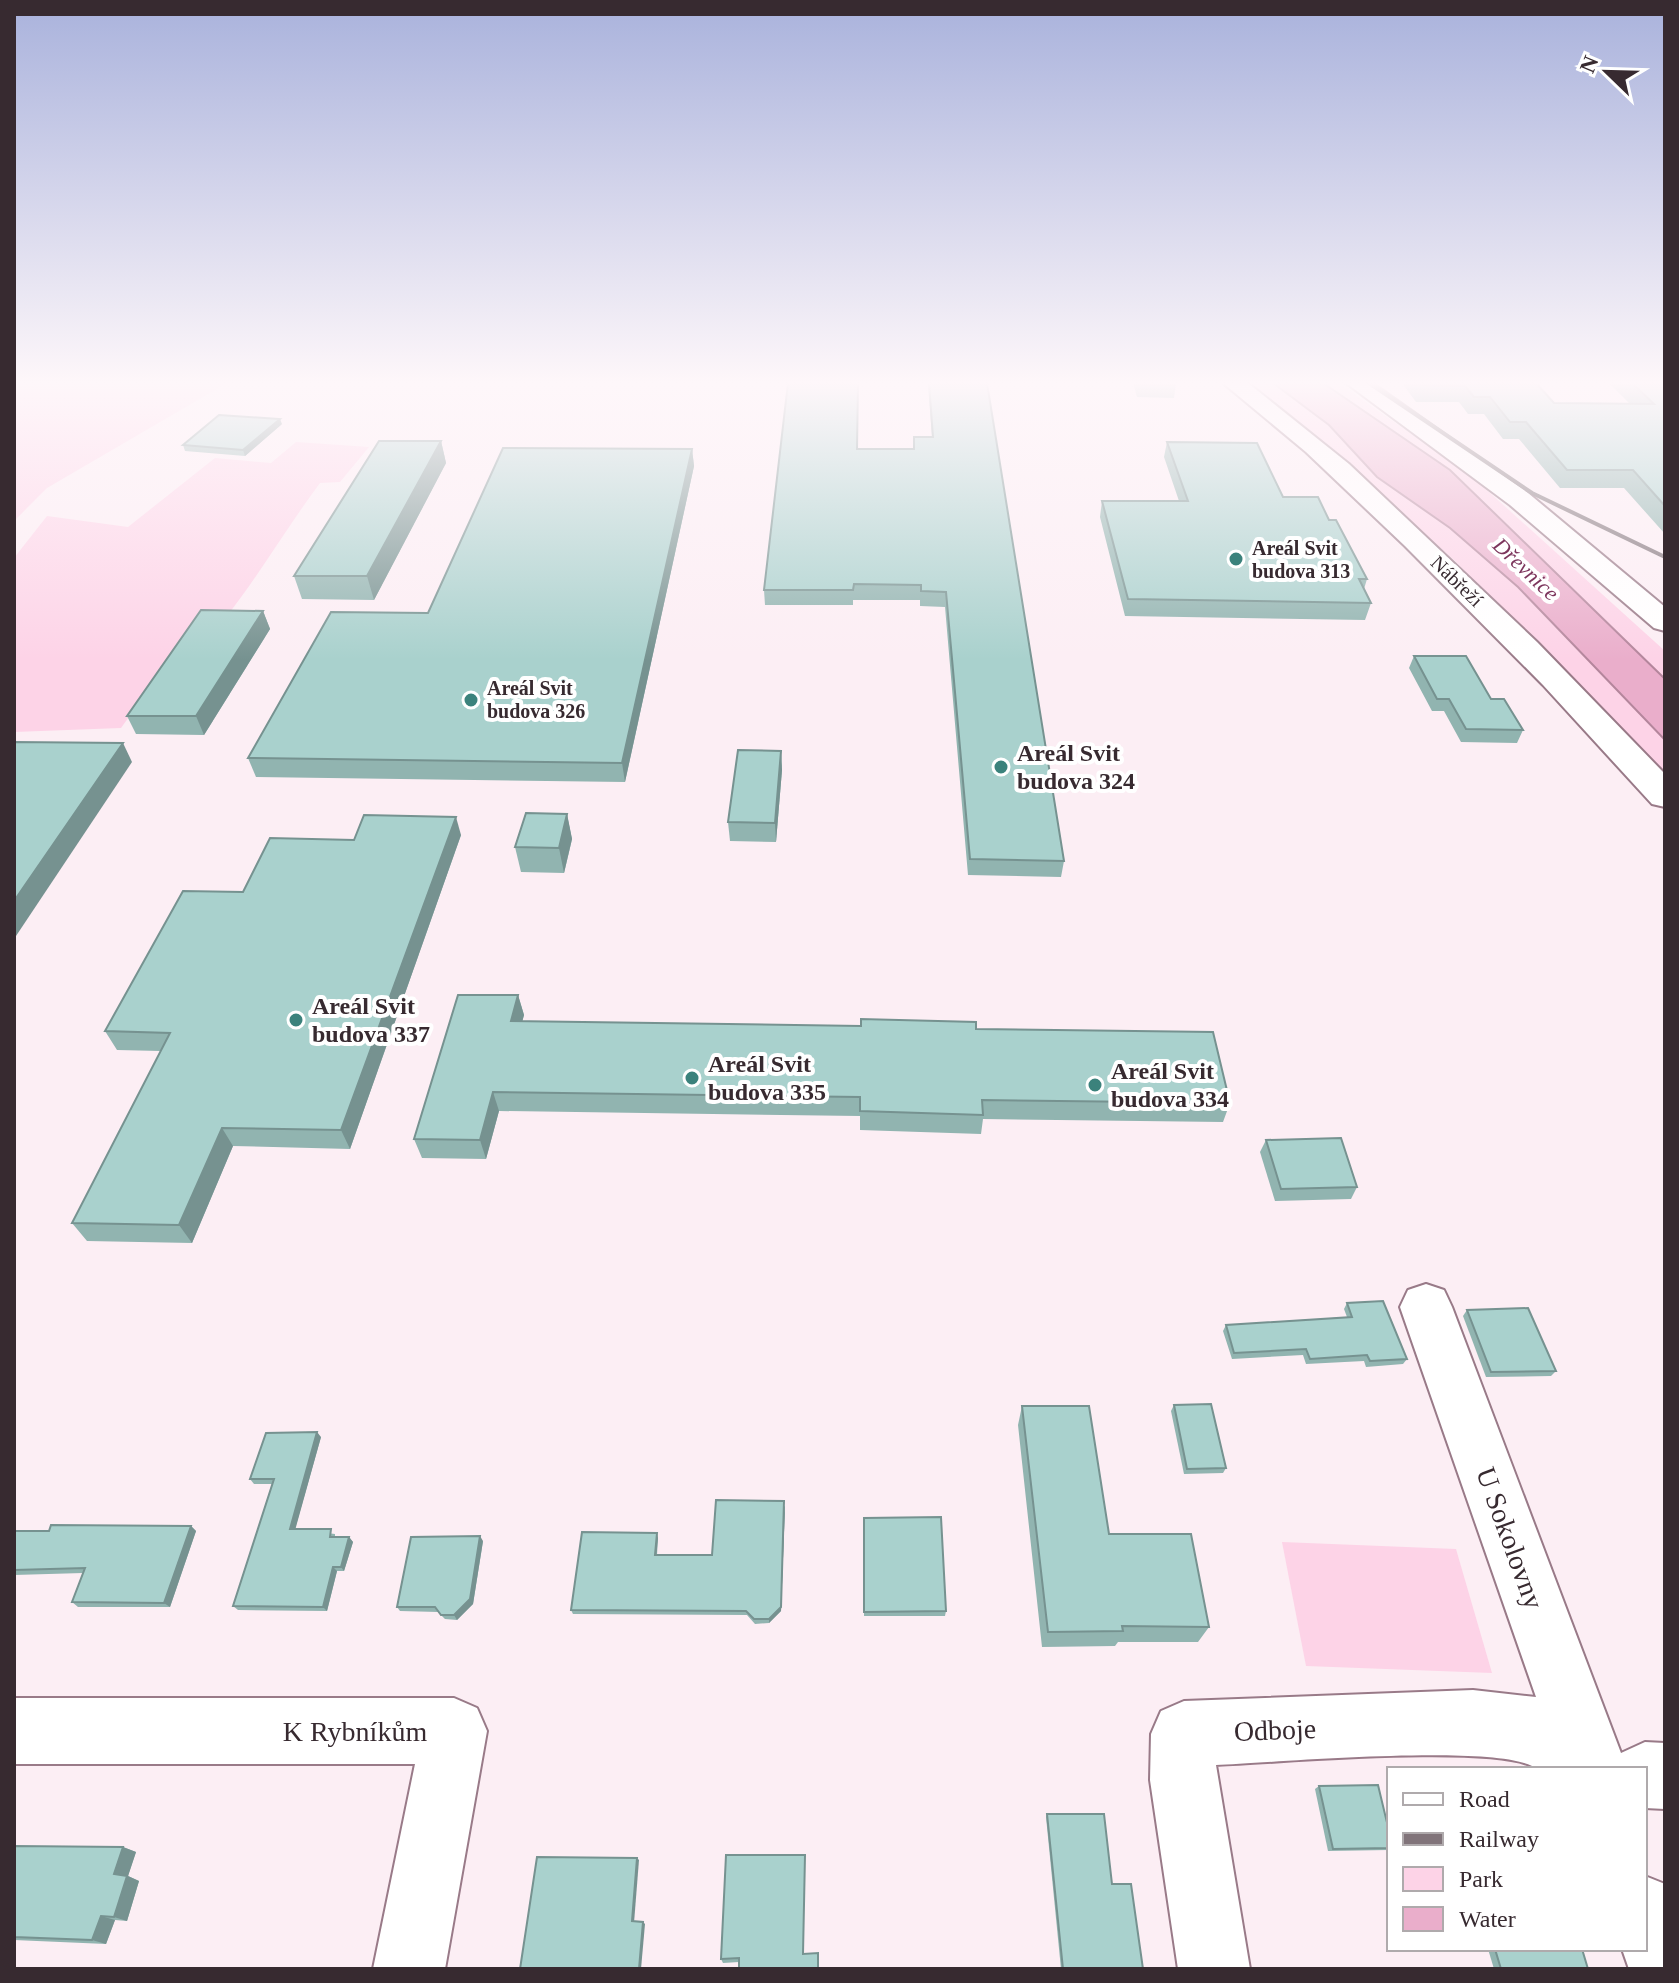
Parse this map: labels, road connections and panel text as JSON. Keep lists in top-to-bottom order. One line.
{"streets":{"street":["Nábřeží","U Sokolovny","Odboje","K Rybníkům"]},"water":["Dřevnice"],"places":["Areál Svit budova 313","Areál Svit budova 326","Areál Svit budova 324","Areál Svit budova 337","Areál Svit budova 335","Areál Svit budova 334"],"legend":["Road","Railway","Park","Water"],"north":"top left"}
